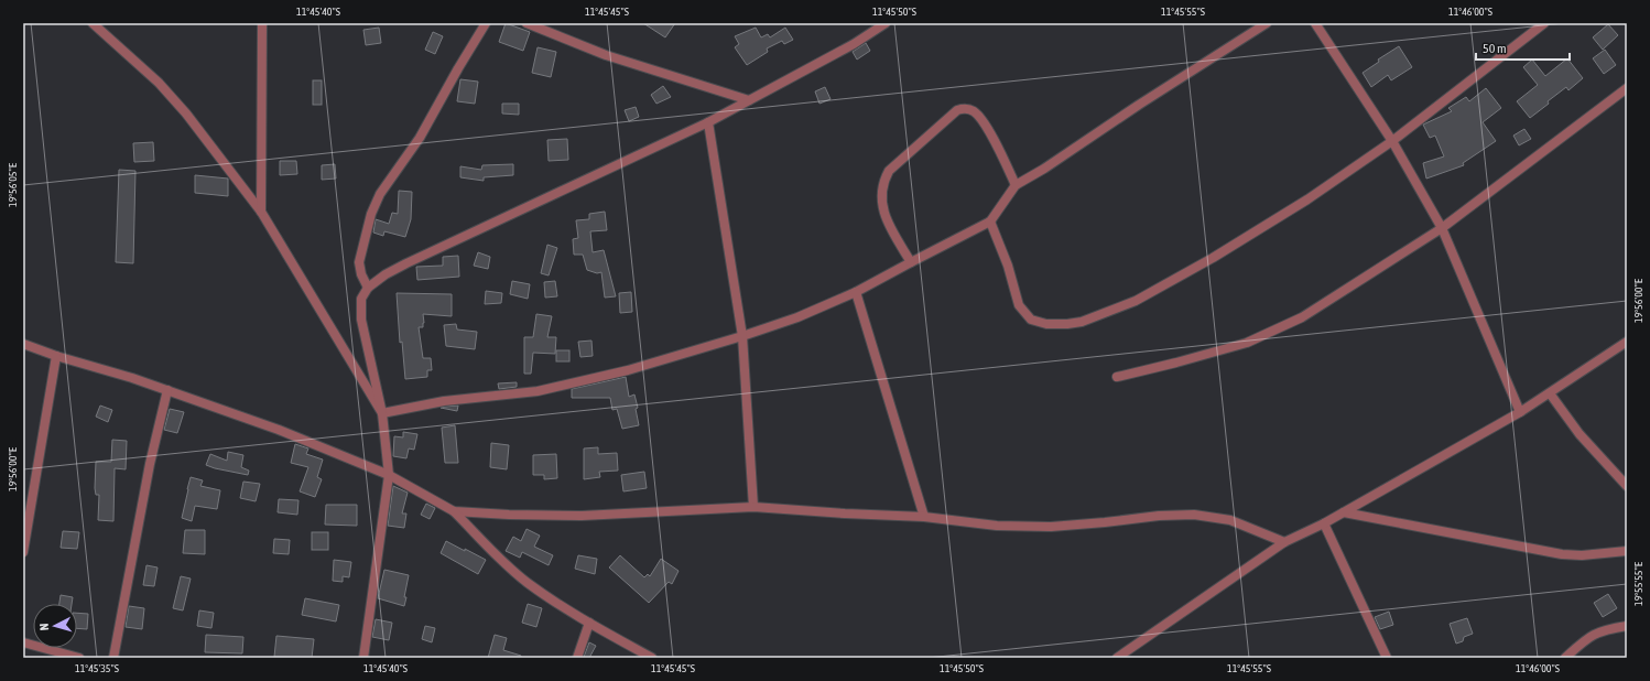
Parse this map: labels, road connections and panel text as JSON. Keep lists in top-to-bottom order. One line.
{"scale_bar":"50 m","north":"left","coordinates":["11°45'40\"S","11°45'45\"S","11°45'50\"S","11°45'55\"S","11°46'00\"S","19°56'05\"E","19°56'00\"E","19°55'55\"E","11°45'35\"S"]}
